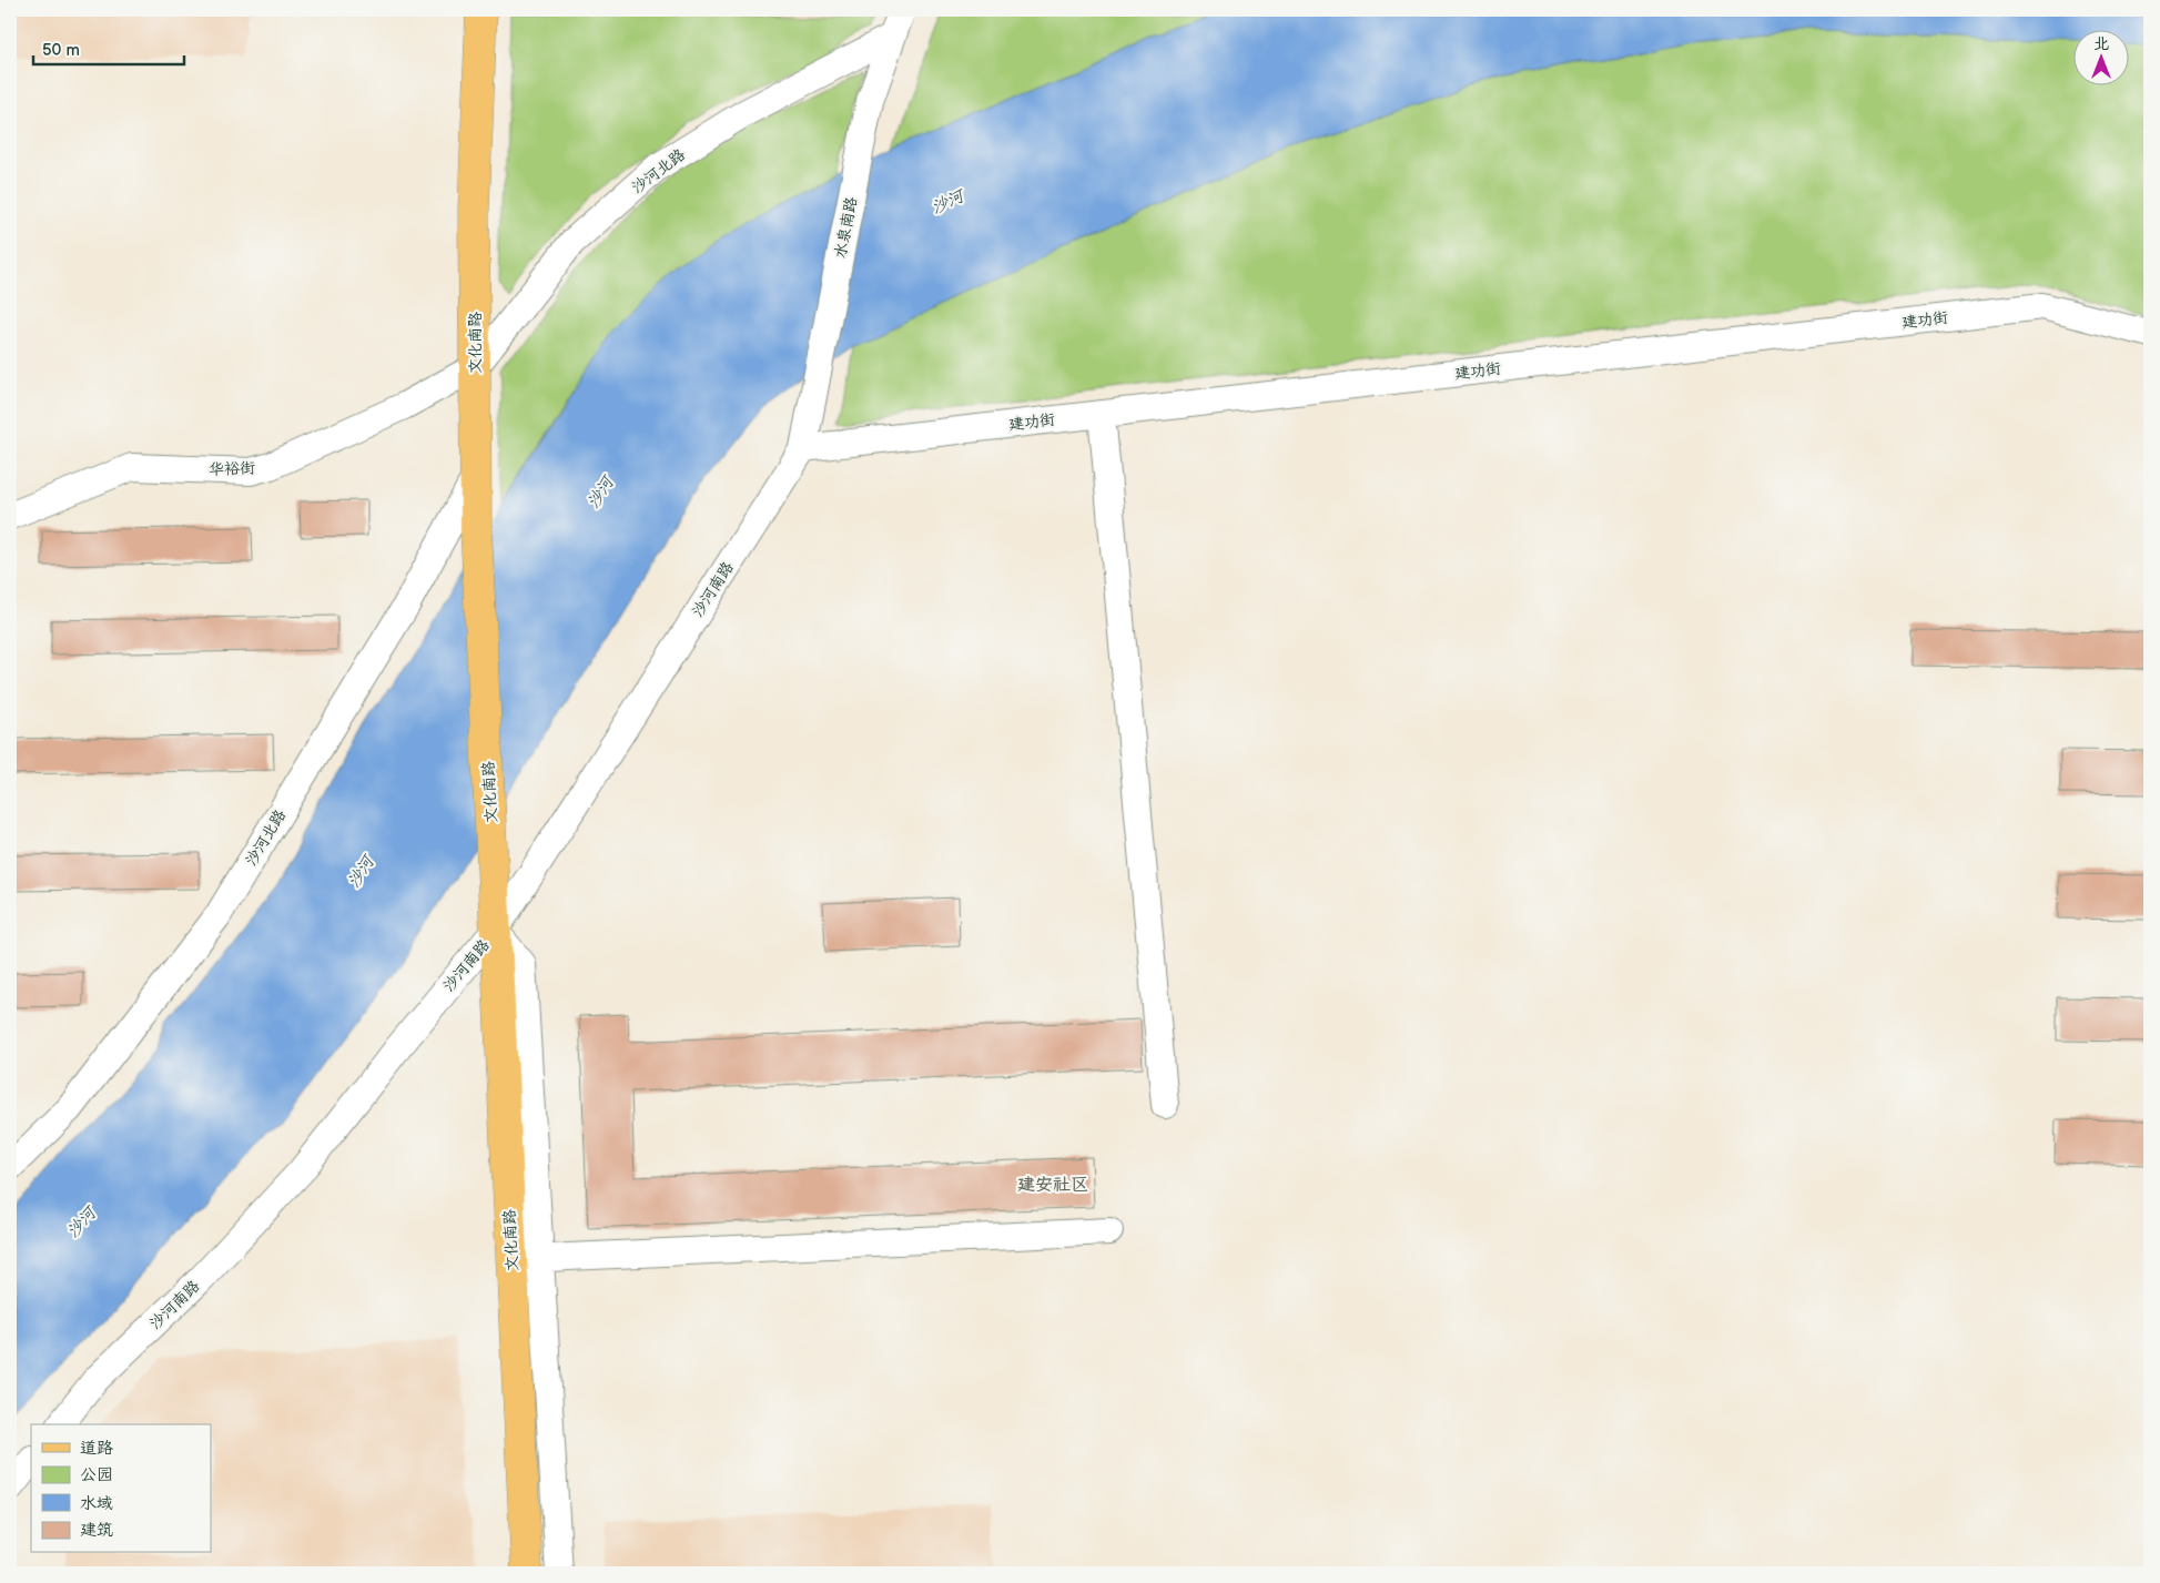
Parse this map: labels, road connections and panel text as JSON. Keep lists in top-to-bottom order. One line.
{"streets":{"main road":["文化南路"],"street":["沙河北路","水泉南路","建功街","华裕街","沙河南路"]},"crossings":[["沙河北路","水泉南路"],["沙河北路","文化南路"],["沙河北路","华裕街"],["水泉南路","建功街"],["水泉南路","沙河南路"],["建功街","沙河南路"],["文化南路","华裕街"],["文化南路","沙河南路"]],"districts":["建安社区"],"water":["沙河"],"legend":["道路","公园","水域","建筑"],"scale_bar":"50 m","north":"top"}
